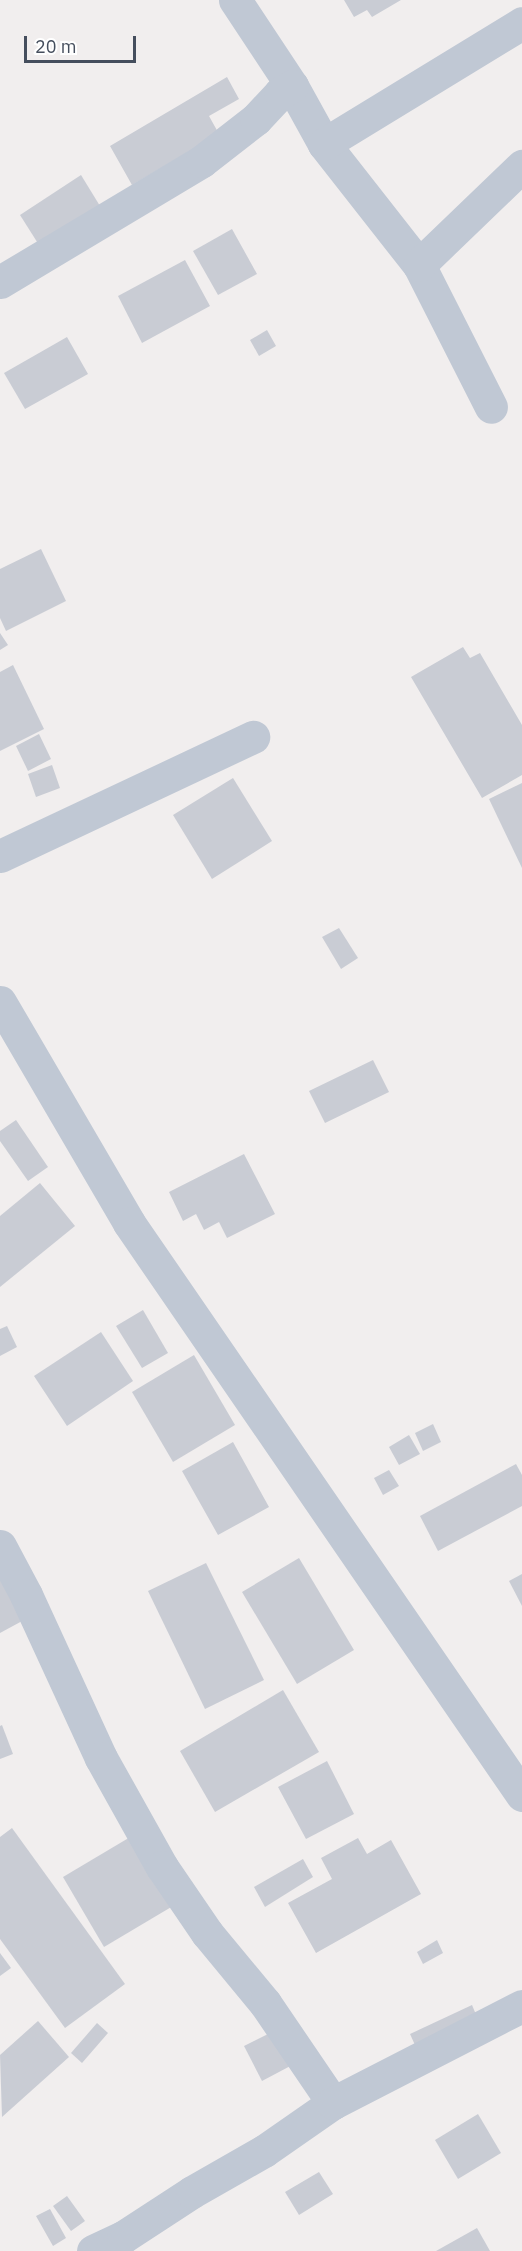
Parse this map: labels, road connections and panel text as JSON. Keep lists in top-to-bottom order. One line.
{"scale_bar":"20 m"}
